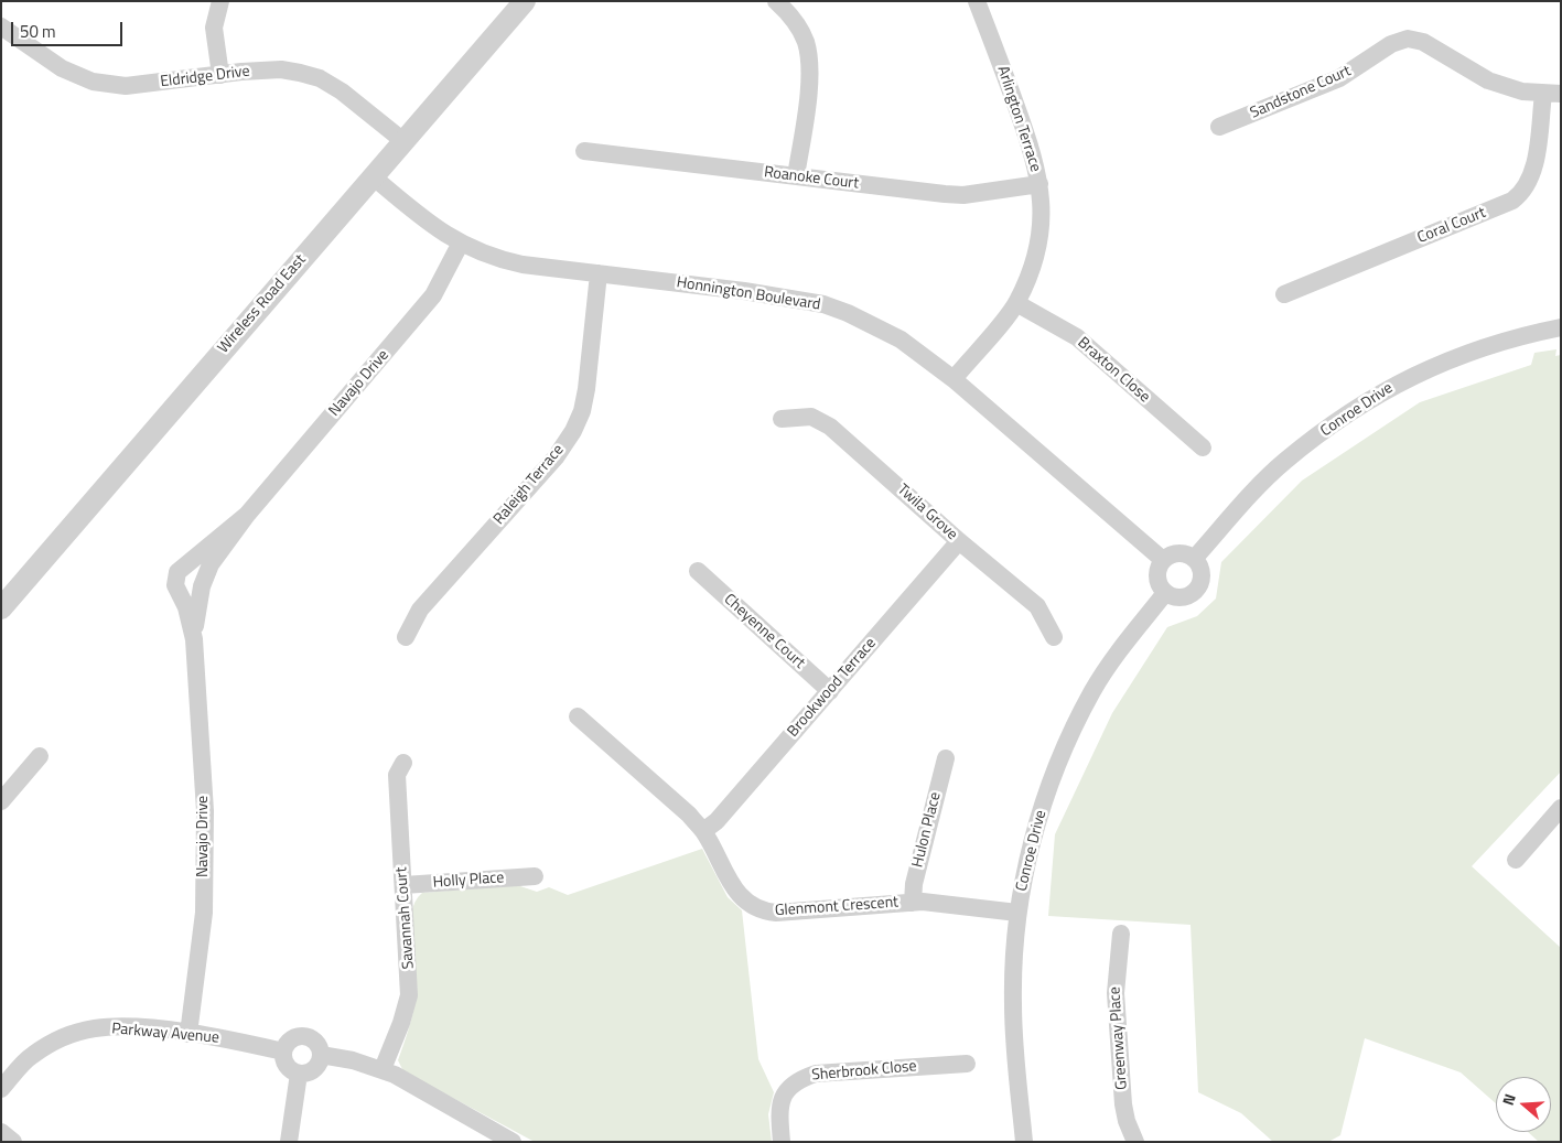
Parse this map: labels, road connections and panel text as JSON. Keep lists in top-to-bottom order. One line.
{"streets":{"street":["Eldridge Drive","Sandstone Court","Arlington Terrace","Roanoke Court","Coral Court","Honnington Boulevard","Wireless Road East","Braxton Close","Navajo Drive","Conroe Drive","Raleigh Terrace","Twila Grove","Cheyenne Court","Brookwood Terrace","Hulon Place","Holly Place","Glenmont Crescent","Savannah Court","Parkway Avenue","Greenway Place","Sherbrook Close"]},"crossings":[["Eldridge Drive","Wireless Road East"],["Sandstone Court","Coral Court"],["Arlington Terrace","Roanoke Court"],["Arlington Terrace","Honnington Boulevard"],["Arlington Terrace","Braxton Close"],["Honnington Boulevard","Wireless Road East"],["Honnington Boulevard","Navajo Drive"],["Honnington Boulevard","Conroe Drive"],["Honnington Boulevard","Raleigh Terrace"],["Navajo Drive","Parkway Avenue"],["Conroe Drive","Glenmont Crescent"],["Twila Grove","Brookwood Terrace"],["Cheyenne Court","Brookwood Terrace"],["Brookwood Terrace","Glenmont Crescent"],["Hulon Place","Glenmont Crescent"],["Holly Place","Savannah Court"]],"scale_bar":"50 m","north":"left"}
